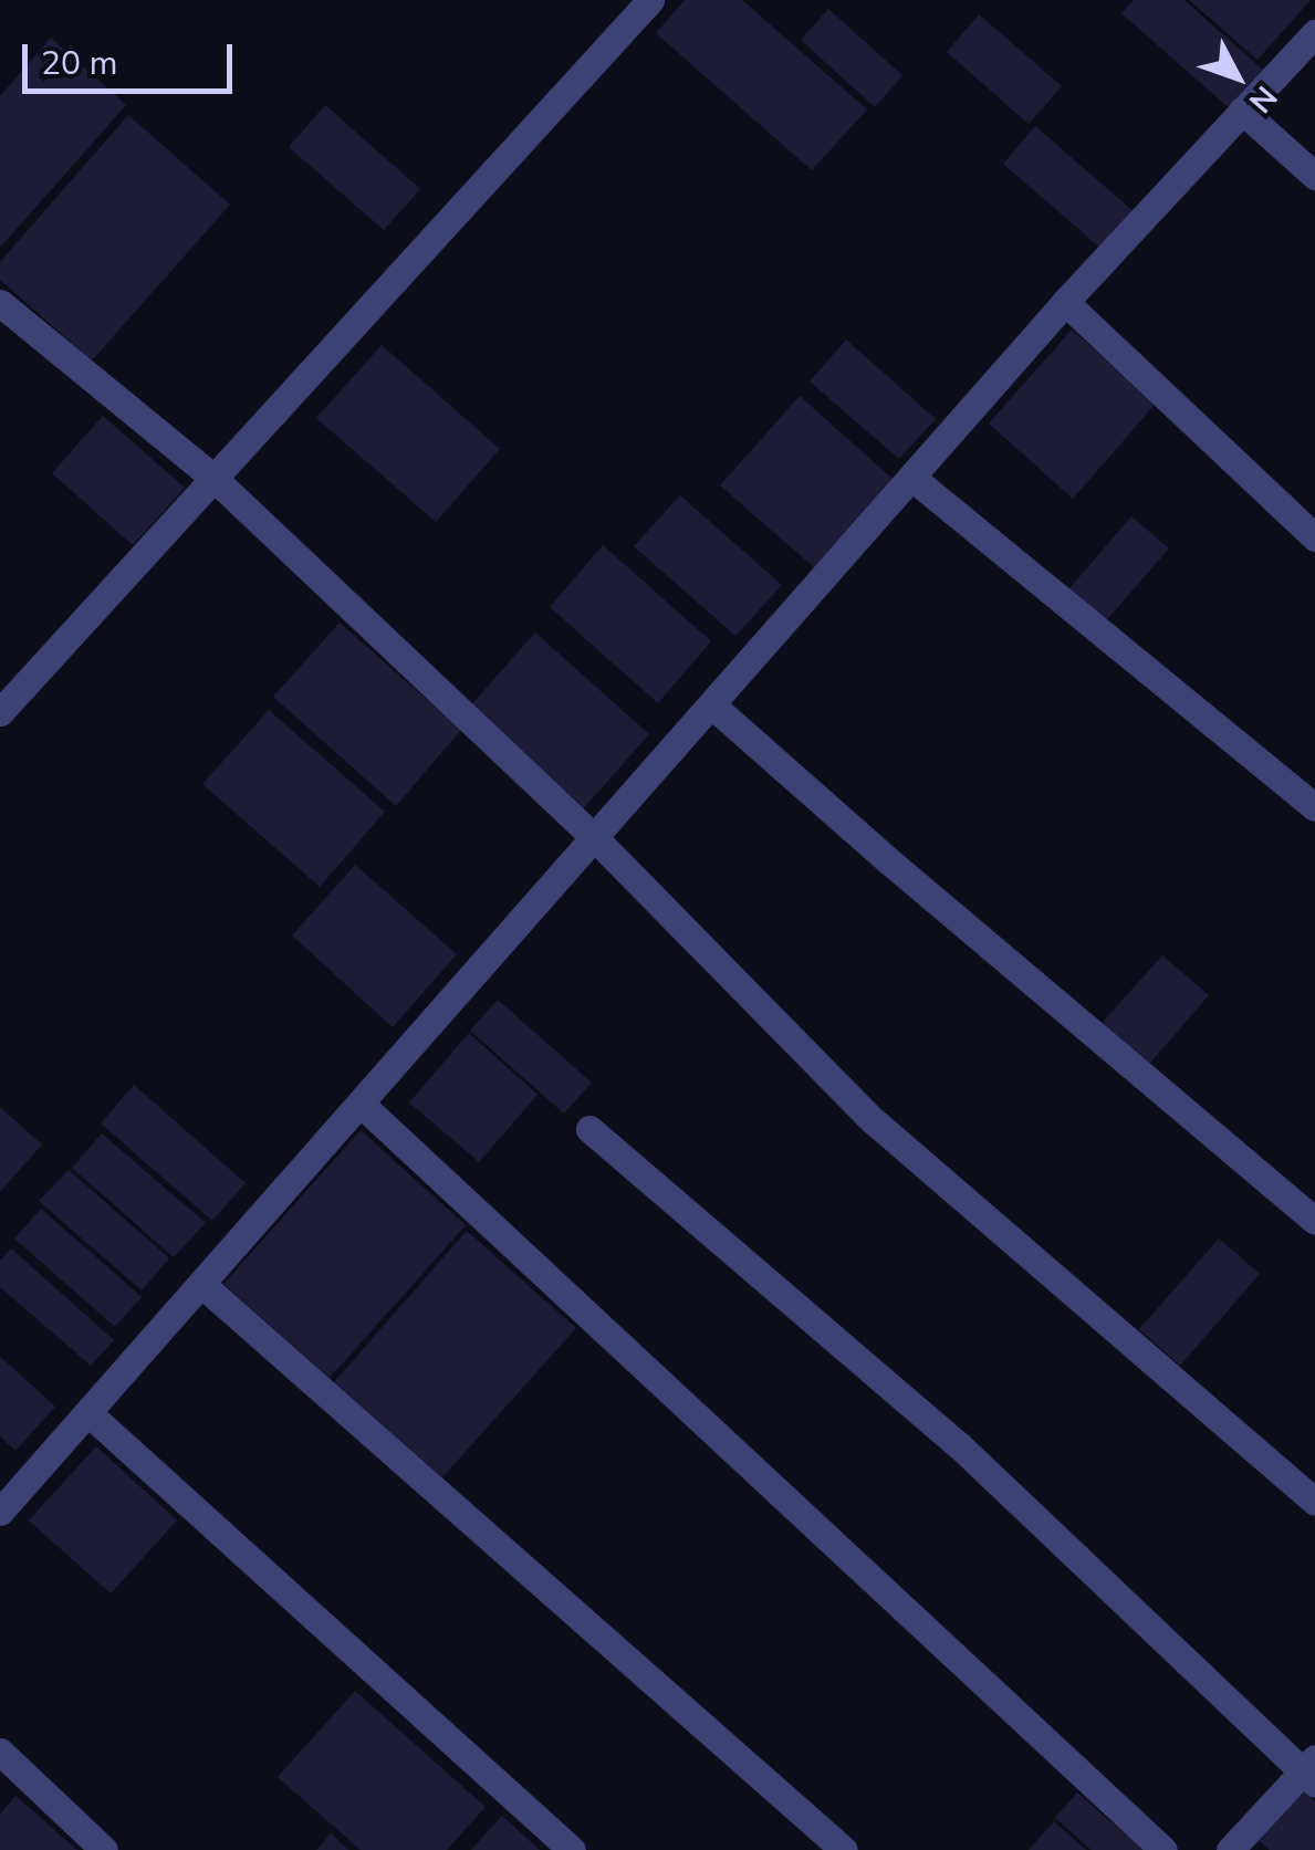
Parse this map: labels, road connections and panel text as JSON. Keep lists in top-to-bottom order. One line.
{"scale_bar":"20 m","north":"bottom right"}
